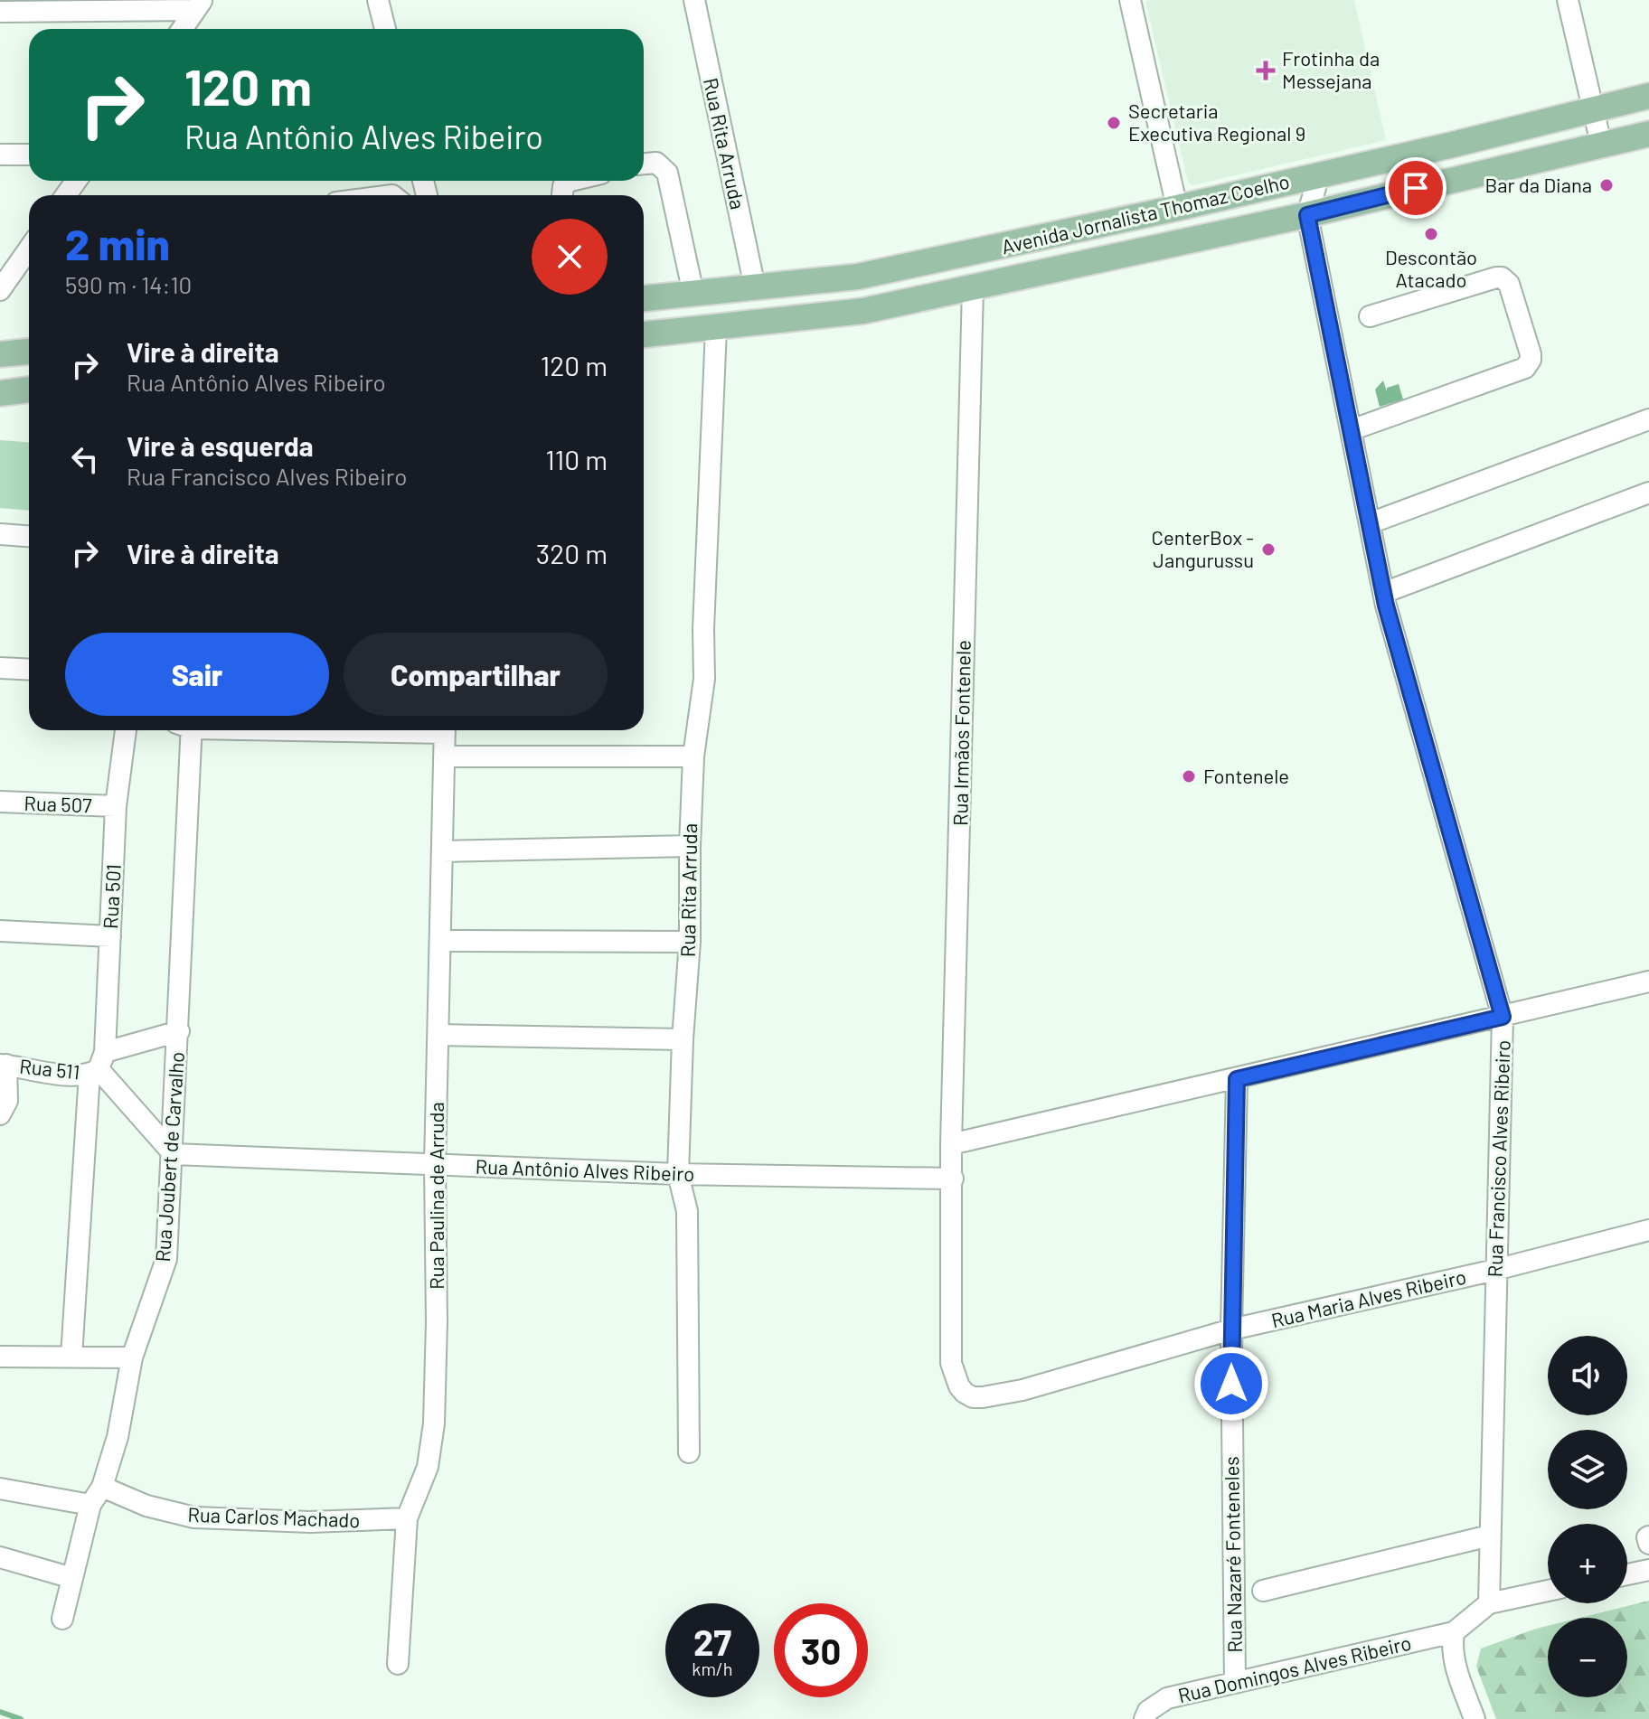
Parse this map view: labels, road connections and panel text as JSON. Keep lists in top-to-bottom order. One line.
{"streets":{"main road":["Avenida Jornalista Thomaz Coelho"],"street":["Rua Rita Arruda","Rua Irmãos Fontenele","Rua 507","Rua 501","Rua 511","Rua Joubert de Carvalho","Rua Francisco Alves Ribeiro","Rua Antônio Alves Ribeiro","Rua Paulina de Arruda","Rua Maria Alves Ribeiro","Rua Carlos Machado","Rua Nazaré Fonteneles","Rua Domingos Alves Ribeiro"]},"crossings":[["Rua Rita Arruda","Avenida Jornalista Thomaz Coelho"],["Rua Rita Arruda","Rua Antônio Alves Ribeiro"],["Avenida Jornalista Thomaz Coelho","Rua Irmãos Fontenele"],["Avenida Jornalista Thomaz Coelho","Rua Francisco Alves Ribeiro"],["Rua Irmãos Fontenele","Rua Antônio Alves Ribeiro"],["Rua Irmãos Fontenele","Rua Maria Alves Ribeiro"],["Rua 507","Rua 501"],["Rua 501","Rua 511"],["Rua 511","Rua Joubert de Carvalho"],["Rua Joubert de Carvalho","Rua Antônio Alves Ribeiro"],["Rua Joubert de Carvalho","Rua Carlos Machado"],["Rua Francisco Alves Ribeiro","Rua Maria Alves Ribeiro"],["Rua Antônio Alves Ribeiro","Rua Paulina de Arruda"],["Rua Antônio Alves Ribeiro","Rua Maria Alves Ribeiro"],["Rua Paulina de Arruda","Rua Carlos Machado"],["Rua Maria Alves Ribeiro","Rua Nazaré Fonteneles"],["Rua Nazaré Fonteneles","Rua Domingos Alves Ribeiro"]],"places":{"health":["Frotinha da Messejana"],"other":["Secretaria Executiva Regional 9","Bar da Diana","Descontão Atacado","CenterBox - Jangurussu","Fontenele"]},"page":{"turn":["120 m","Rua Antônio Alves Ribeiro"],"heading":["2 min","590 m · 14:10"],"list":[{"name":"Vire à direita","note":"Rua Antônio Alves Ribeiro","value":"120 m"},{"name":"Vire à esquerda","note":"Rua Francisco Alves Ribeiro","value":"110 m"},{"name":"Vire à direita","value":"320 m"}],"buttons":["Sair","Compartilhar"],"map_buttons":["+","−"],"speed":"27 km/h","limit":"30"}}
